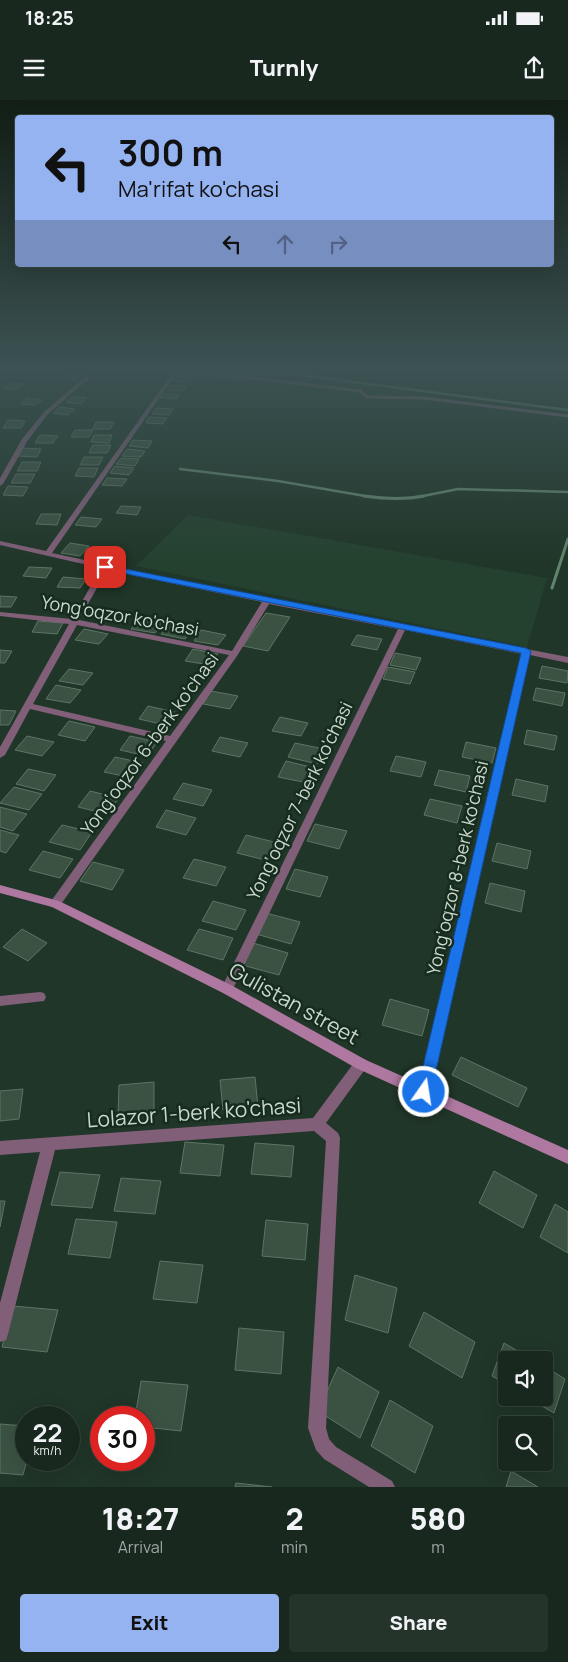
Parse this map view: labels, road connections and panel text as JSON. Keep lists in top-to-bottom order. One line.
{"streets":{"main road":["Gulistan street"],"street":["Yong'oqzor ko'chasi","Yong‘oqzor 6-berk ko'chasi","Yong‘oqzor 7-berk ko'chasi","Yong‘oqzor 8-berk ko'chasi","Lolazor 1-berk ko'chasi"]},"crossings":[["Yong'oqzor ko'chasi","Yong‘oqzor 6-berk ko'chasi"],["Yong‘oqzor 6-berk ko'chasi","Gulistan street"],["Yong‘oqzor 7-berk ko'chasi","Gulistan street"],["Yong‘oqzor 8-berk ko'chasi","Gulistan street"],["Gulistan street","Lolazor 1-berk ko'chasi"]],"page":{"status":"18:25","header":"Turnly","turn":["300 m","Ma'rifat ko'chasi"],"speed":"22 km/h","limit":"30","eta":["18:27","Arrival","2","min","580","m"],"buttons":["Exit","Share"]}}
